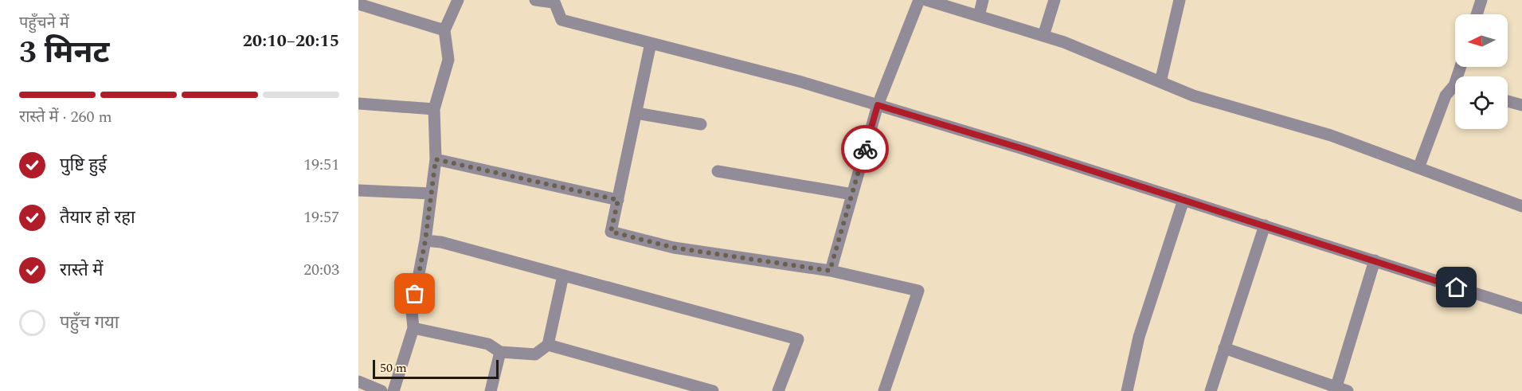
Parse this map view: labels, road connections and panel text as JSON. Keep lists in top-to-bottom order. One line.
{"scale_bar":"50 m","north":"left","page":{"heading":["3 मिनट","पहुँचने में","20:10–20:15"],"bar":"रास्ते में · 260 m","list":[["पुष्टि हुई","19:51"],["तैयार हो रहा","19:57"],["रास्ते में","20:03"],"पहुँच गया"],"scale":"50 m"}}
